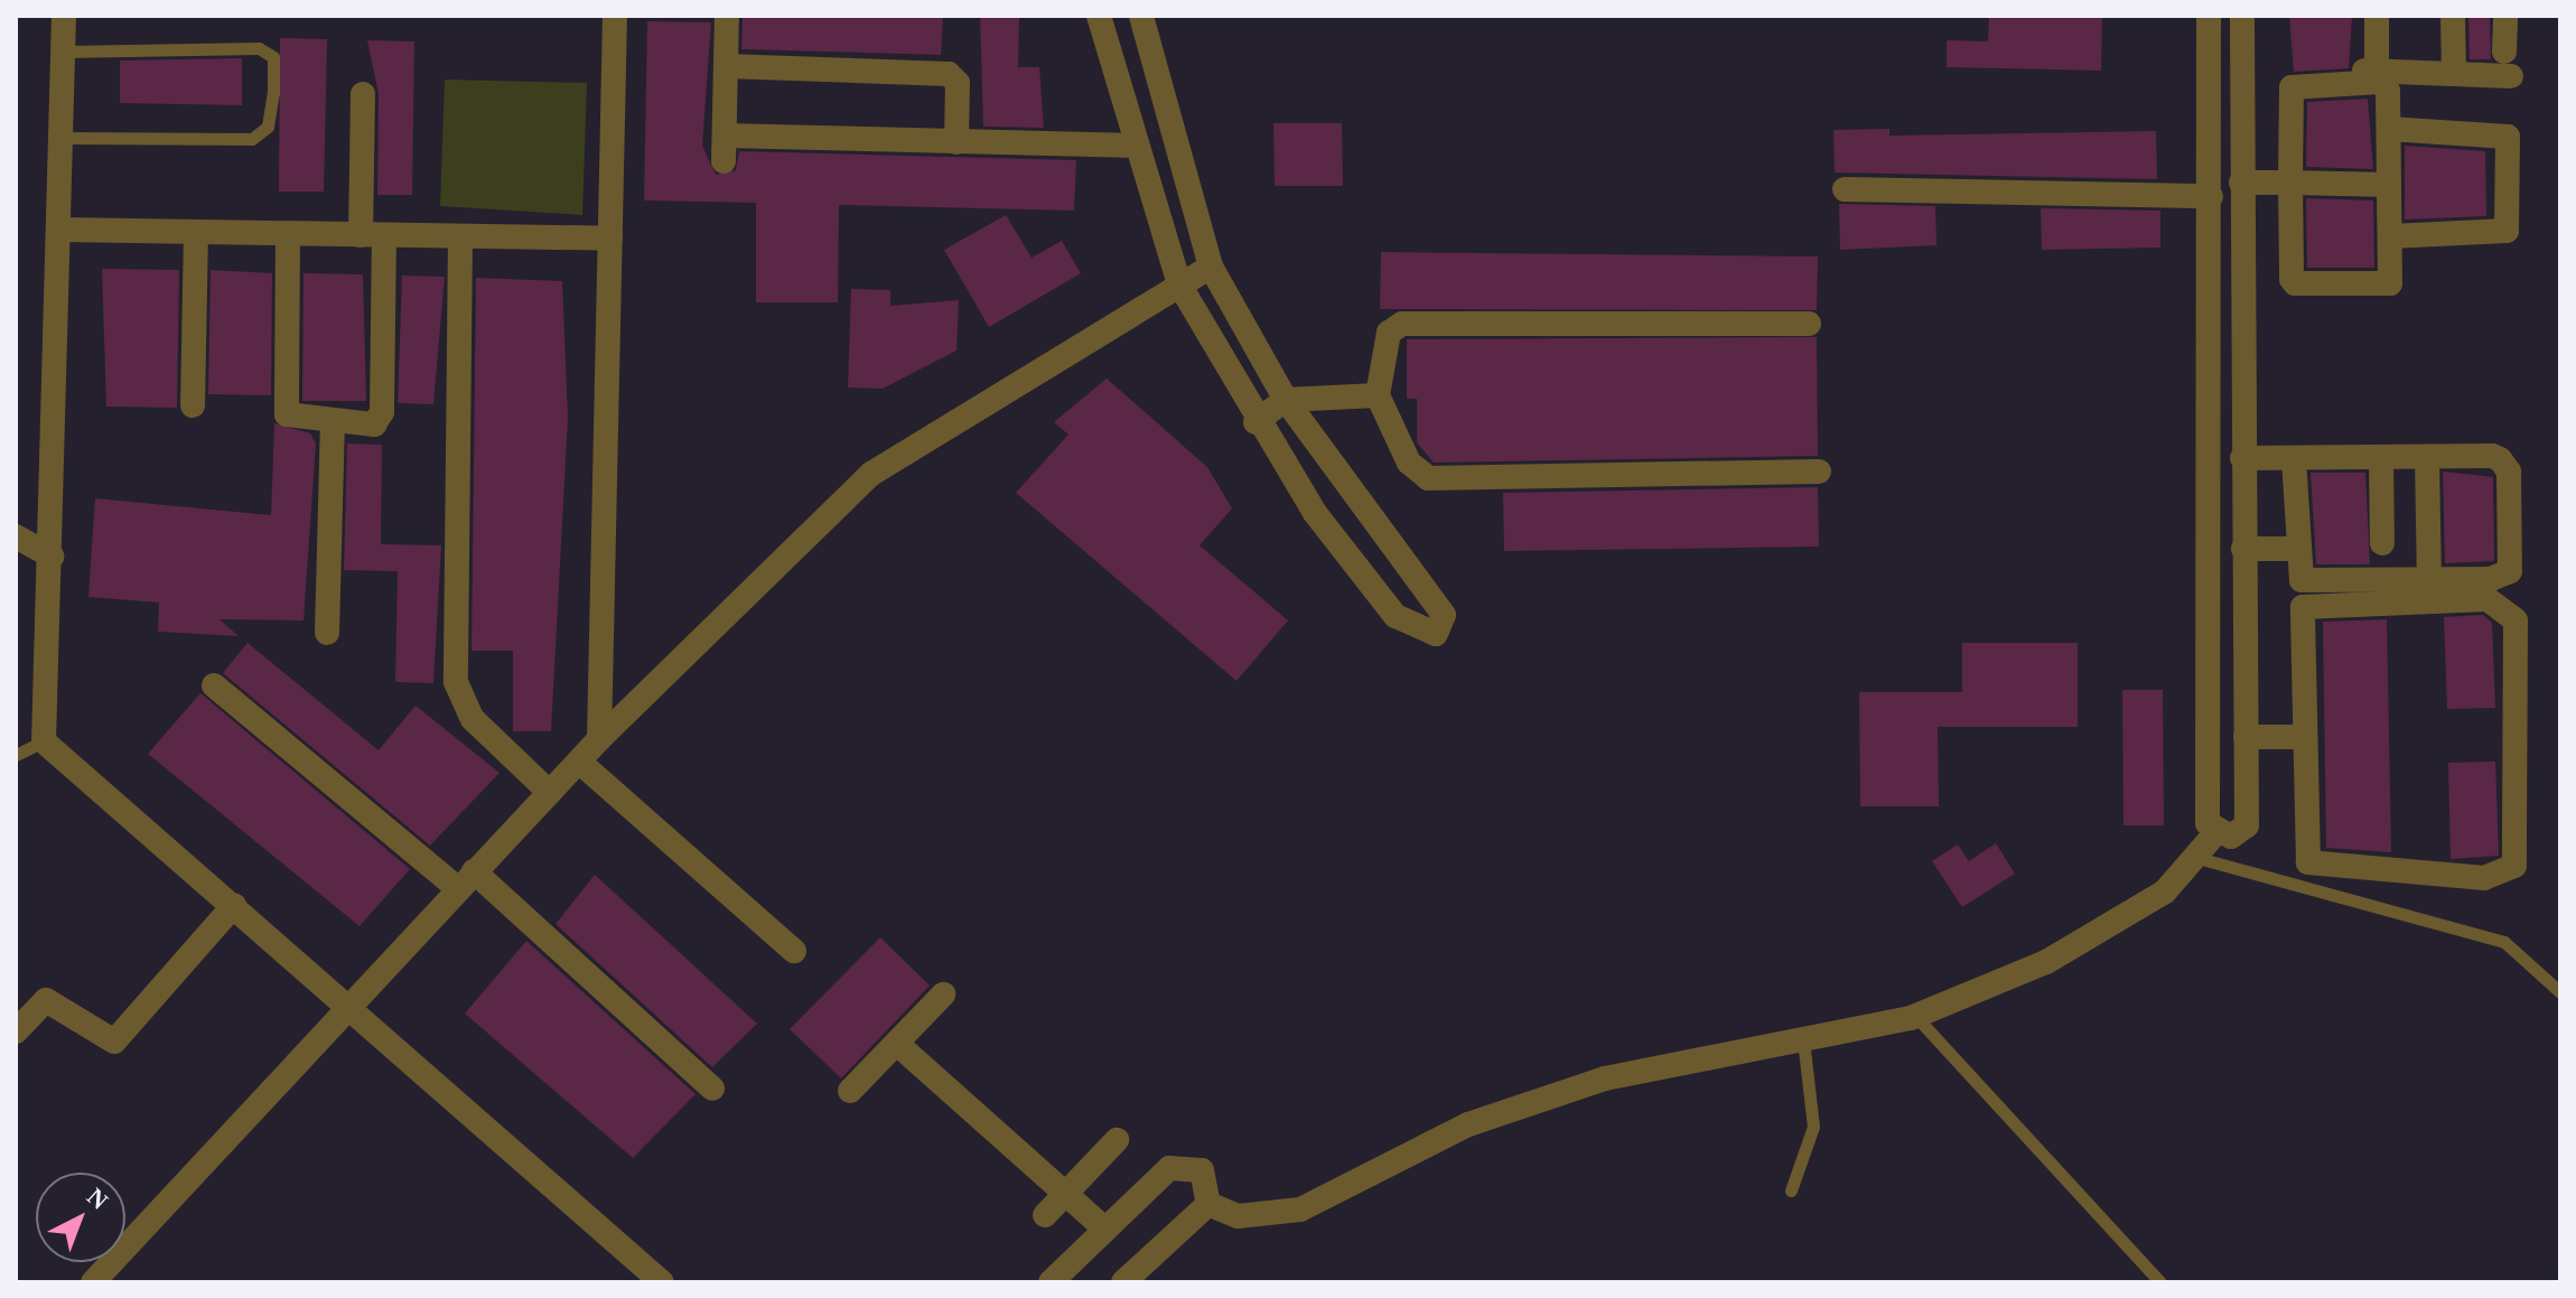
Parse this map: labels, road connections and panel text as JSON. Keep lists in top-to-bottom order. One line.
{"north":"top right"}
